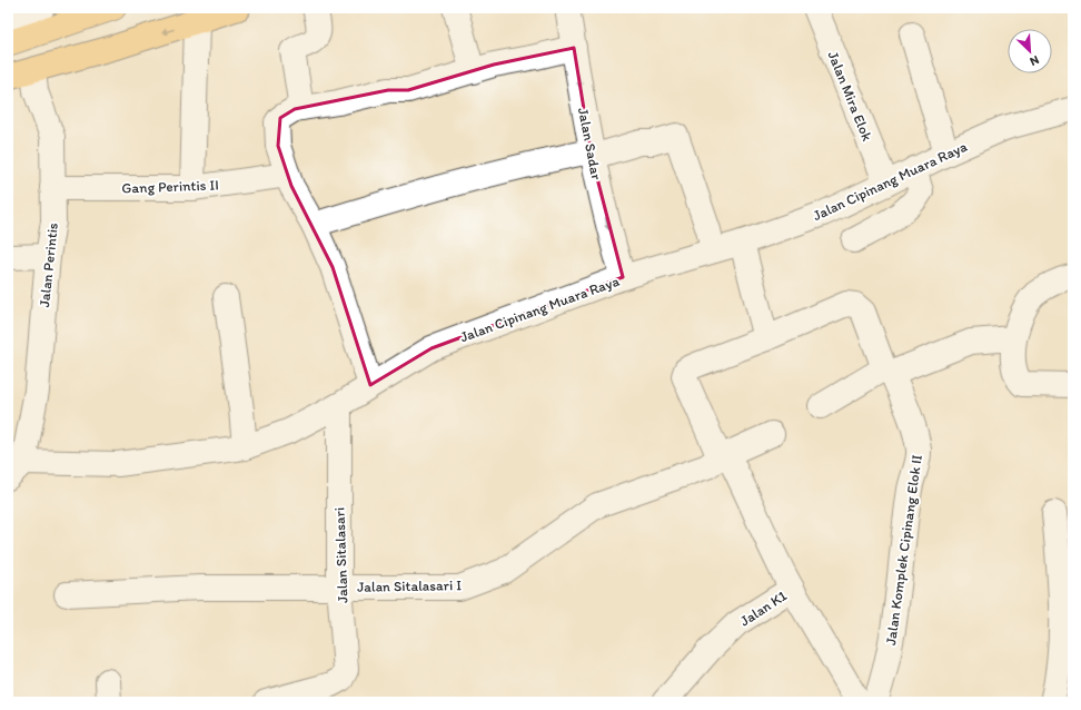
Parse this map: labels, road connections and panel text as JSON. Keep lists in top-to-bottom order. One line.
{"streets":{"street":["Jalan Mira Elok","Jalan Sadar","Jalan Cipinang Muara Raya","Gang Perintis II","Jalan Perintis","Jalan Komplek Cipinang Elok II","Jalan Sitalasari","Jalan Sitalasari I","Jalan K1"]},"crossings":[["Jalan Mira Elok","Jalan Cipinang Muara Raya"],["Jalan Sadar","Jalan Cipinang Muara Raya"],["Jalan Cipinang Muara Raya","Jalan Perintis"],["Jalan Cipinang Muara Raya","Jalan Sitalasari"],["Gang Perintis II","Jalan Perintis"],["Jalan Komplek Cipinang Elok II","Jalan Sitalasari I"],["Jalan Sitalasari","Jalan Sitalasari I"]],"one_way":["Jalan Sadar"],"north":"bottom right"}
